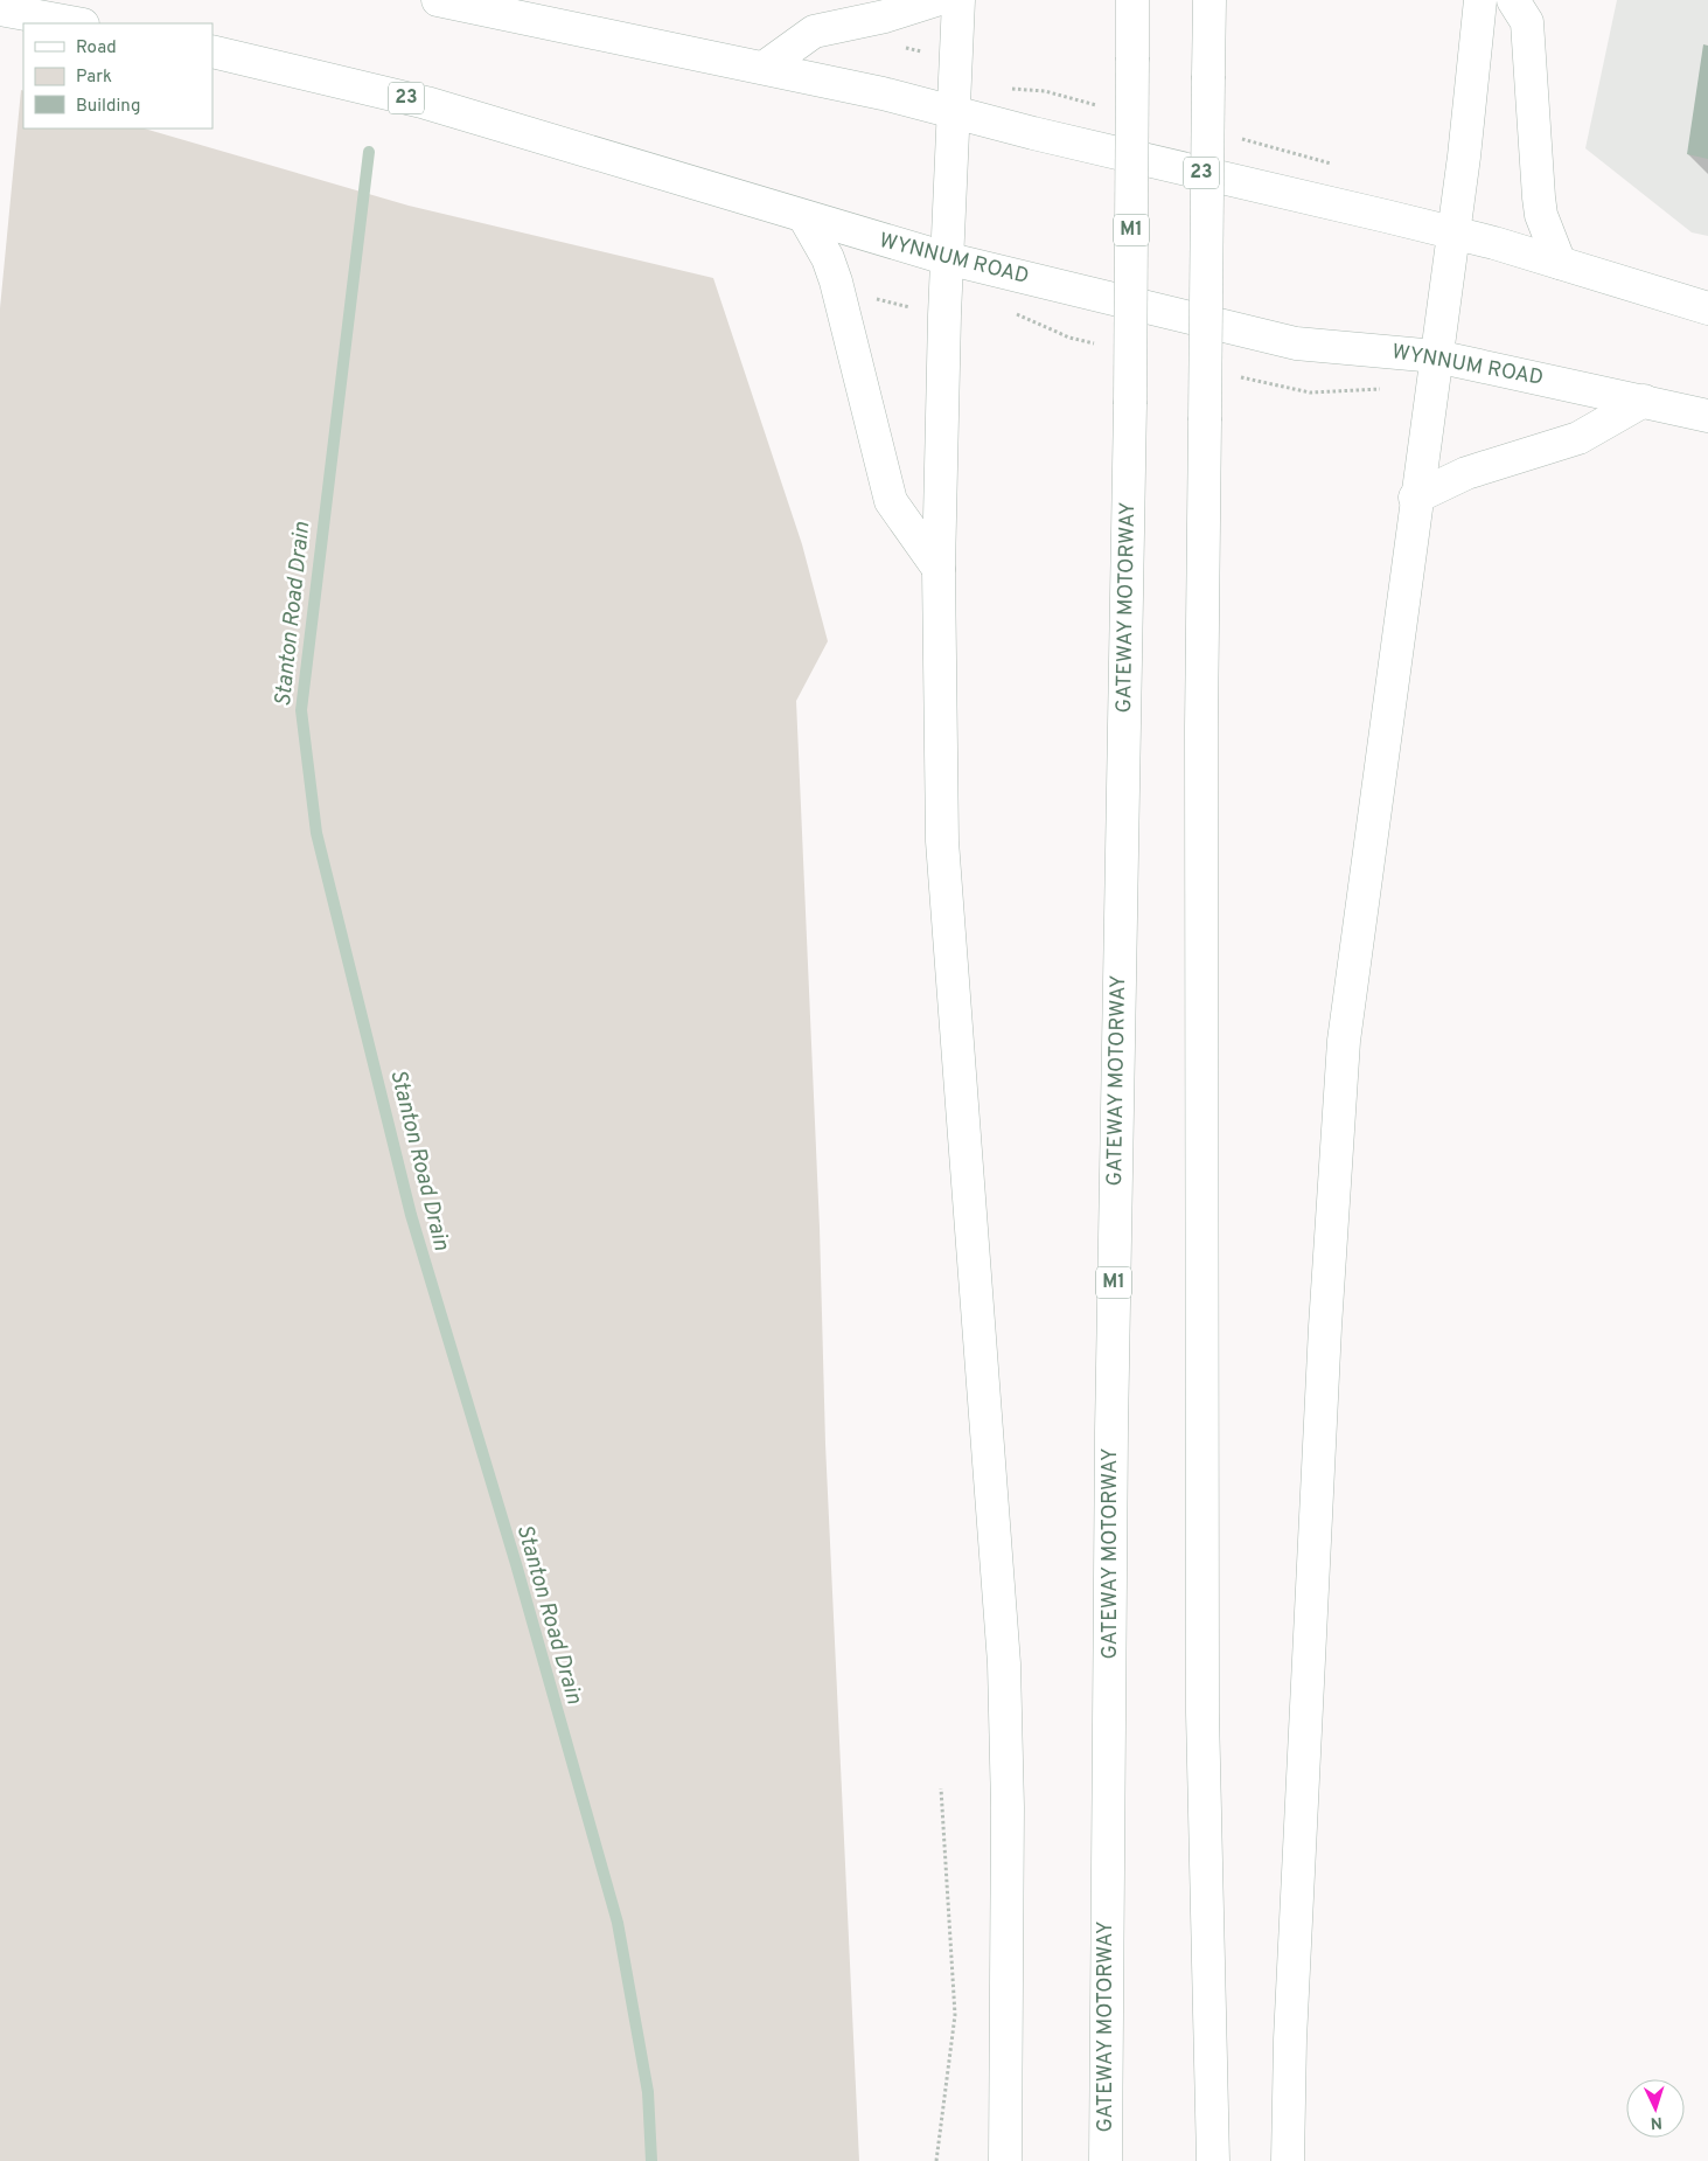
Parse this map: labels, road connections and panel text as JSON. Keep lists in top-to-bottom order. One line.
{"streets":{"main road":["23","M1","WYNNUM ROAD","GATEWAY MOTORWAY"]},"water":["Stanton Road Drain"],"legend":["Road","Park","Building"],"north":"bottom"}
